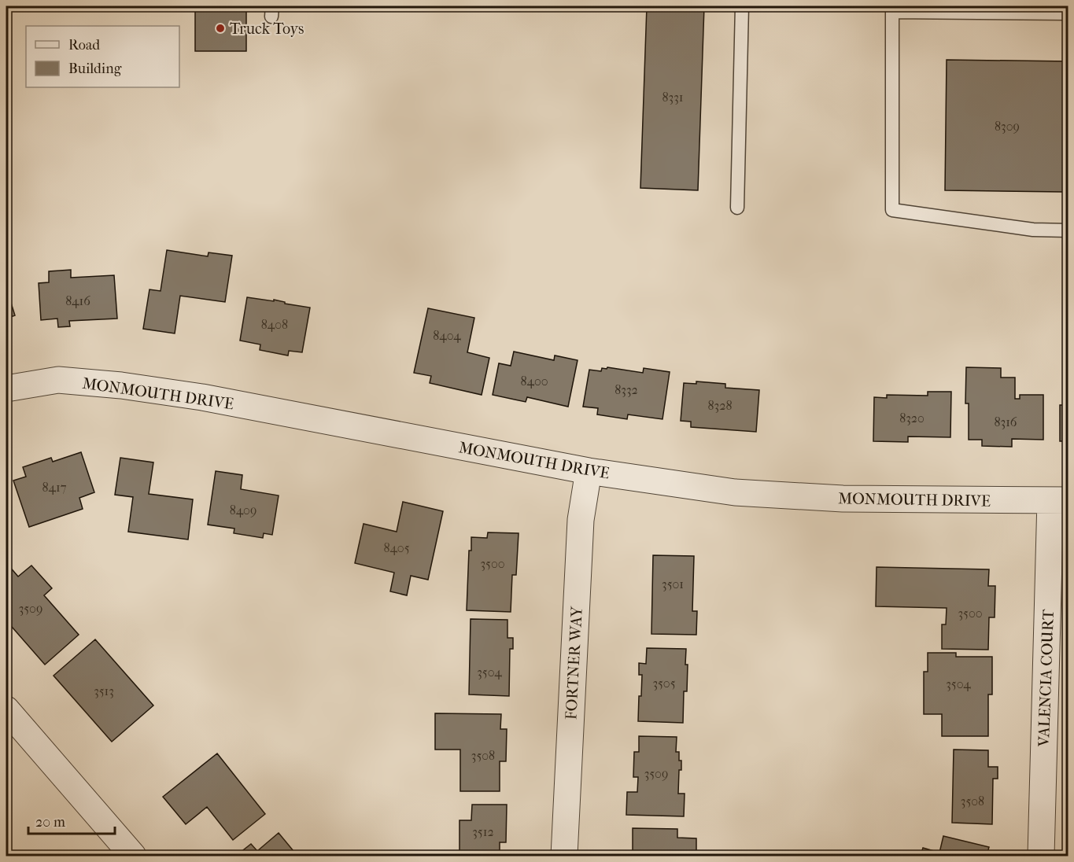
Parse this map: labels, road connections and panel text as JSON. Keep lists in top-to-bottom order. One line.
{"streets":{"street":["MONMOUTH DRIVE","FORTNER WAY","VALENCIA COURT"]},"crossings":[["MONMOUTH DRIVE","FORTNER WAY"],["MONMOUTH DRIVE","VALENCIA COURT"]],"places":["Truck Toys"],"house_numbers":["8331","8309","8416","8408","8404","8400","8332","8328","8320","8316","8417","8409","8405","3500","3501","3509","3500","3504","3505","3504","3513","3508","3509","3508","3512"],"legend":["Road","Building"],"scale_bar":"20 m"}
